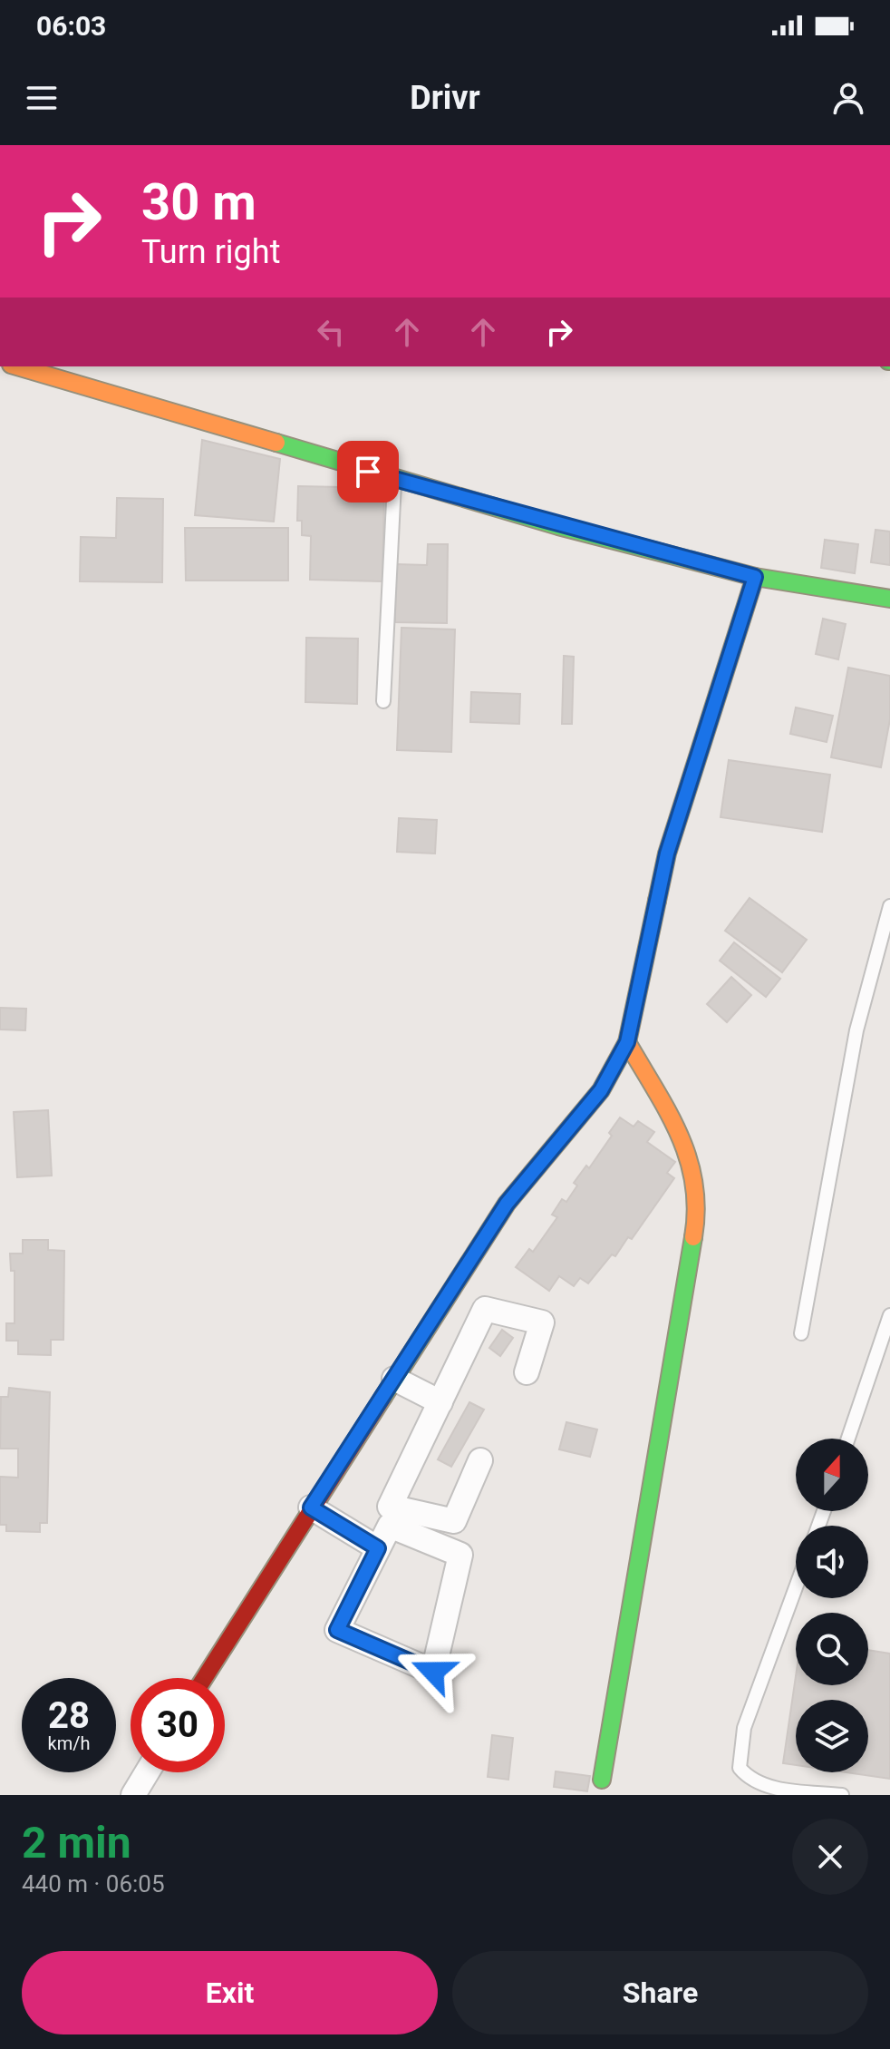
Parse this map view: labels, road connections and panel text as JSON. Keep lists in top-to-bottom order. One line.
{"north":"top","page":{"status":"06:03","header":"Drivr","turn":["30 m","Turn right"],"speed":"28 km/h","limit":"30","heading":["2 min","440 m · 06:05"],"buttons":["Exit","Share"]}}
